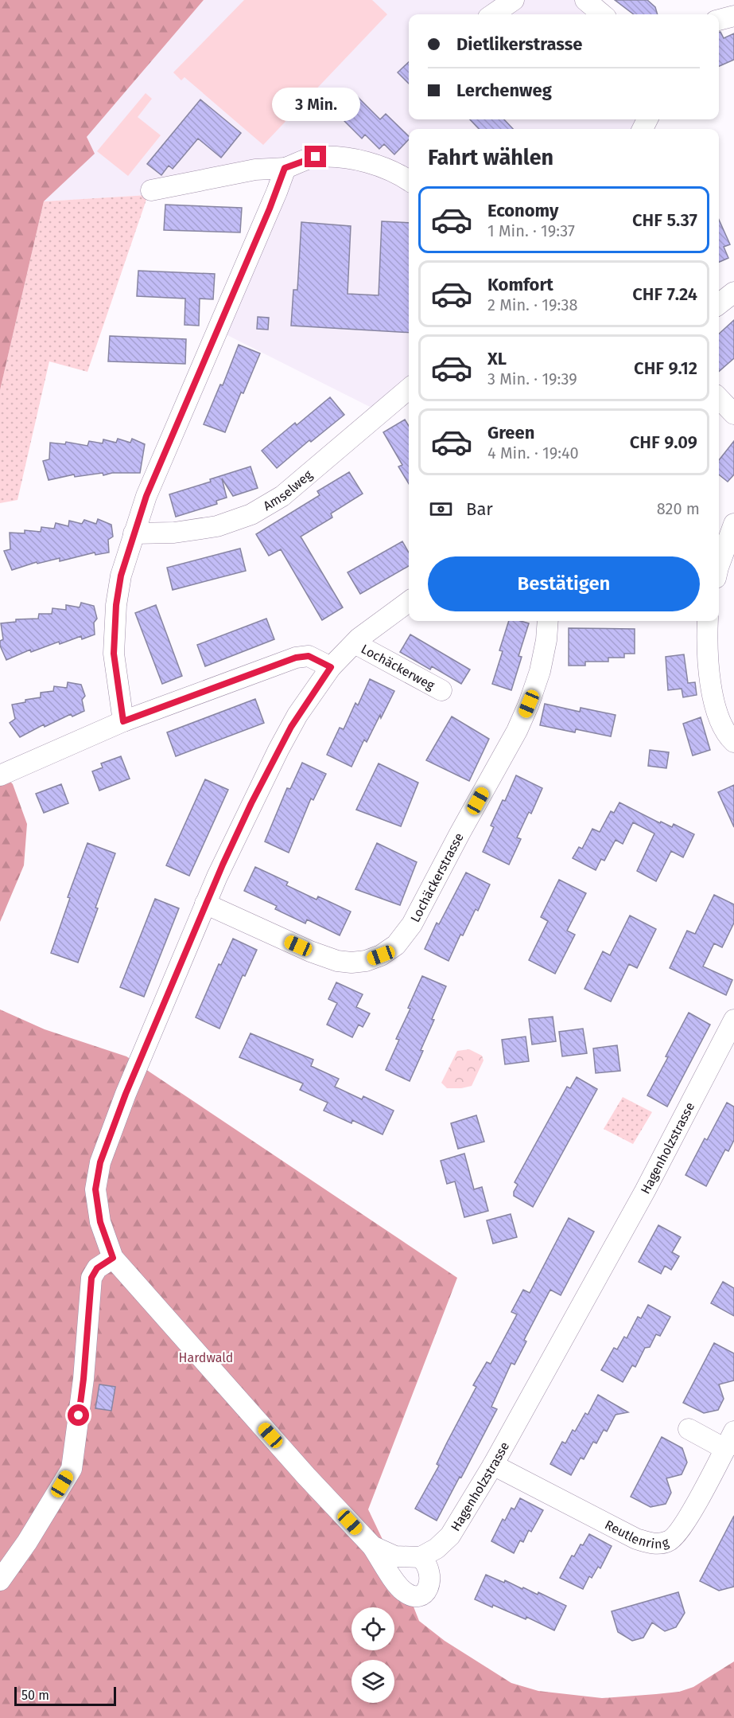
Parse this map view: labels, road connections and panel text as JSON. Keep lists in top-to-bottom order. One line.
{"streets":{"street":["Amselweg","Lochäckerweg","Lochäckerstrasse","Hagenholzstrasse","Reutlenring"]},"crossings":[["Hagenholzstrasse","Reutlenring"]],"parks":["Hardwald"],"scale_bar":"50 m","page":{"banner":["Dietlikerstrasse","Lerchenweg"],"bubble":"3 Min.","heading":"Fahrt wählen","list":[{"name":"Economy","note":"1 Min. · 19:37","value":"CHF 5.37"},{"name":"Komfort","note":"2 Min. · 19:38","value":"CHF 7.24"},{"name":"XL","note":"3 Min. · 19:39","value":"CHF 9.12"},{"name":"Green","note":"4 Min. · 19:40","value":"CHF 9.09"}],"pay":["Bar","820 m"],"buttons":"Bestätigen","scale":"50 m"}}
